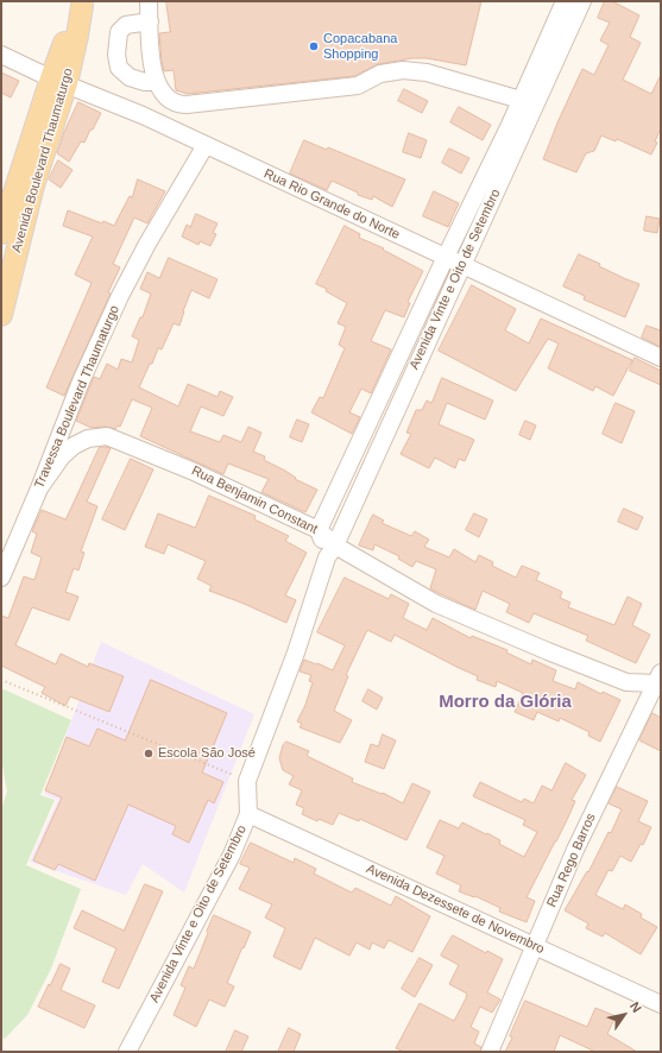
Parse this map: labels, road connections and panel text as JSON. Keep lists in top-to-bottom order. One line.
{"streets":{"main road":["Avenida Boulevard Thaumaturgo"],"street":["Rua Rio Grande do Norte","Avenida Vinte e Oito de Setembro","Travessa Boulevard Thaumaturgo","Rua Benjamin Constant","Rua Rego Barros","Avenida Dezessete de Novembro"]},"crossings":[["Avenida Boulevard Thaumaturgo","Rua Rio Grande do Norte"],["Rua Rio Grande do Norte","Avenida Vinte e Oito de Setembro"],["Rua Rio Grande do Norte","Travessa Boulevard Thaumaturgo"],["Avenida Vinte e Oito de Setembro","Rua Benjamin Constant"],["Avenida Vinte e Oito de Setembro","Avenida Dezessete de Novembro"],["Travessa Boulevard Thaumaturgo","Rua Benjamin Constant"],["Rua Benjamin Constant","Rua Rego Barros"],["Rua Rego Barros","Avenida Dezessete de Novembro"]],"districts":["Morro da Glória"],"places":["Copacabana Shopping","Escola São José"],"north":"top right"}
